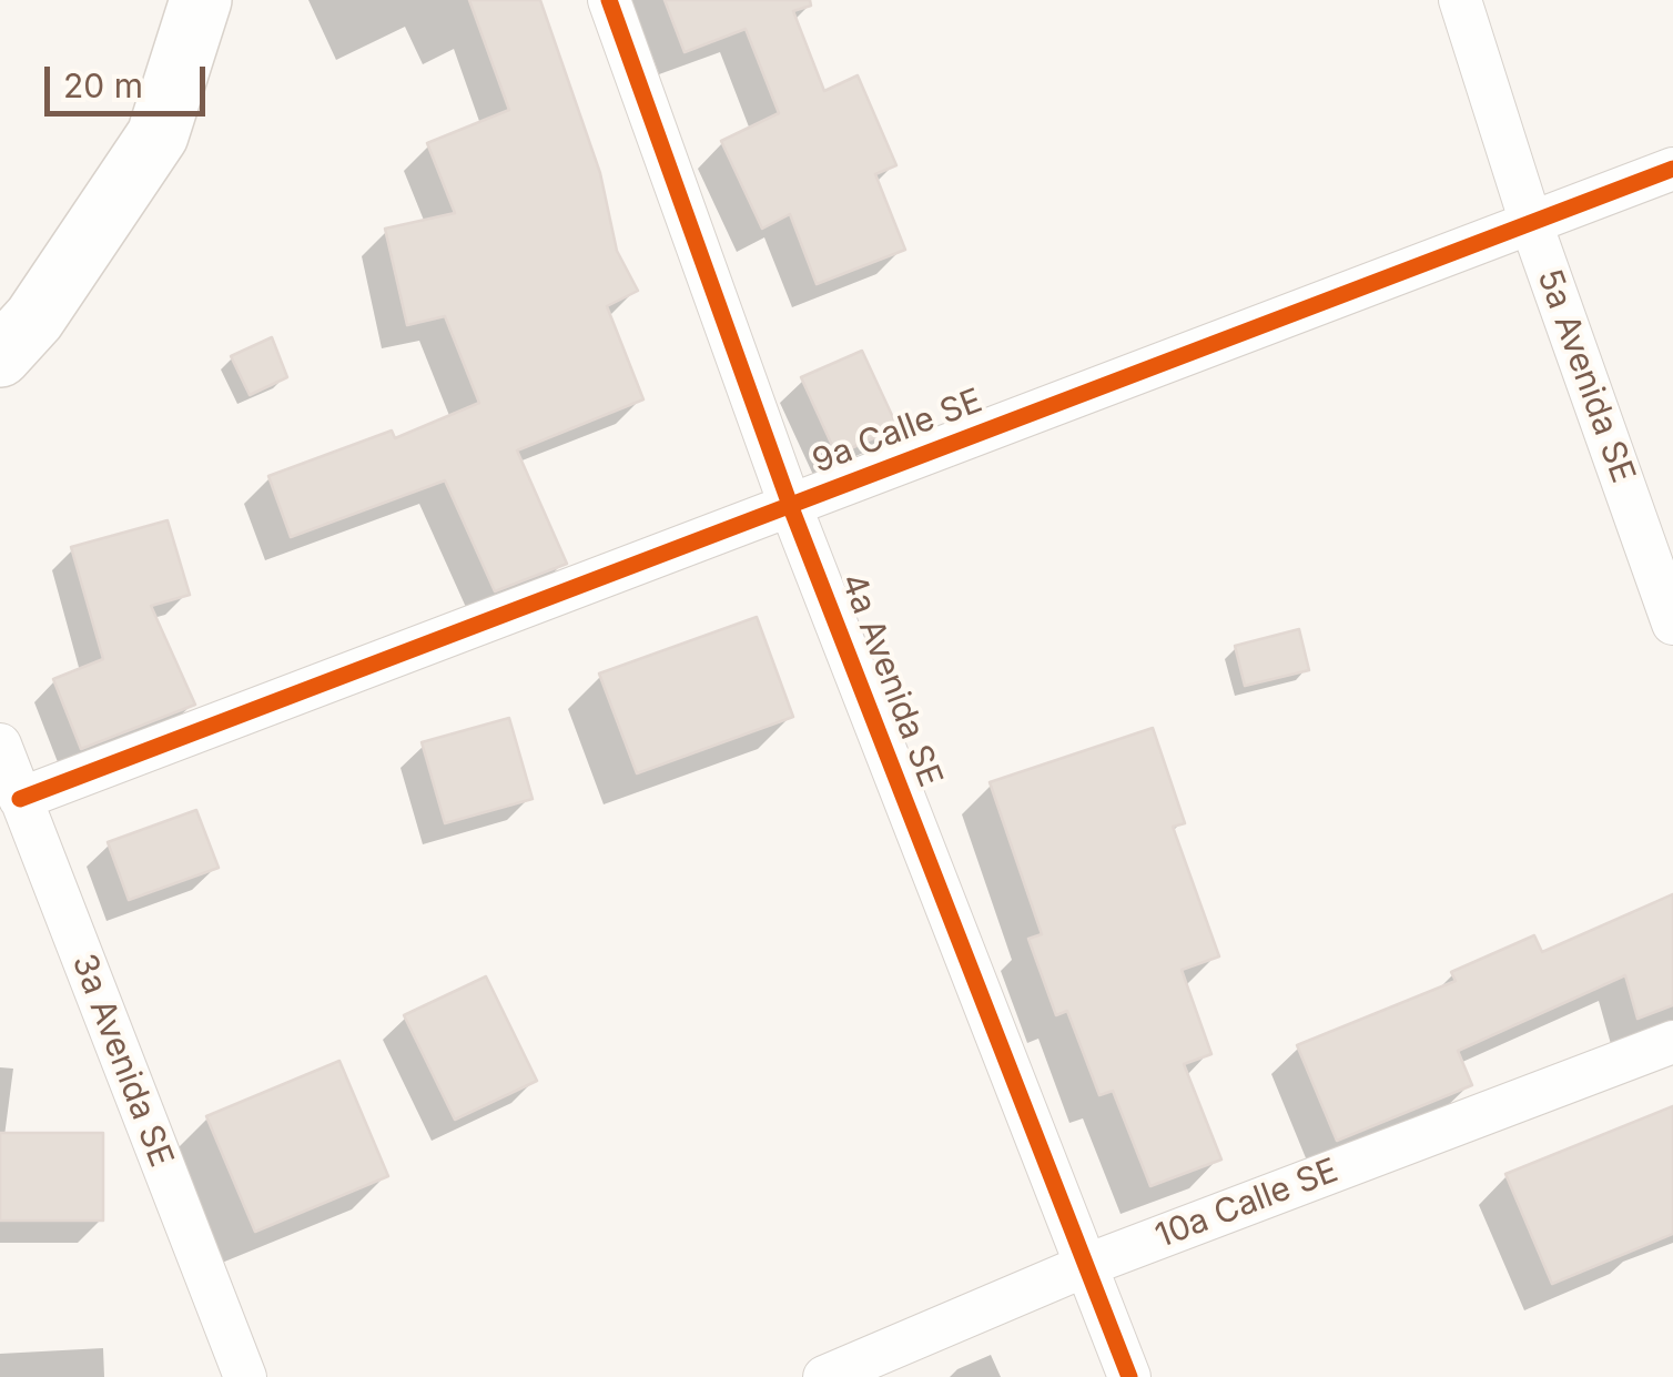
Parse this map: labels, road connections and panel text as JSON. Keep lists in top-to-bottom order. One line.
{"streets":{"street":["5a Avenida SE","9a Calle SE","4a Avenida SE","3a Avenida SE","10a Calle SE"]},"crossings":[["5a Avenida SE","9a Calle SE"],["9a Calle SE","4a Avenida SE"],["9a Calle SE","3a Avenida SE"],["4a Avenida SE","10a Calle SE"]],"scale_bar":"20 m"}
